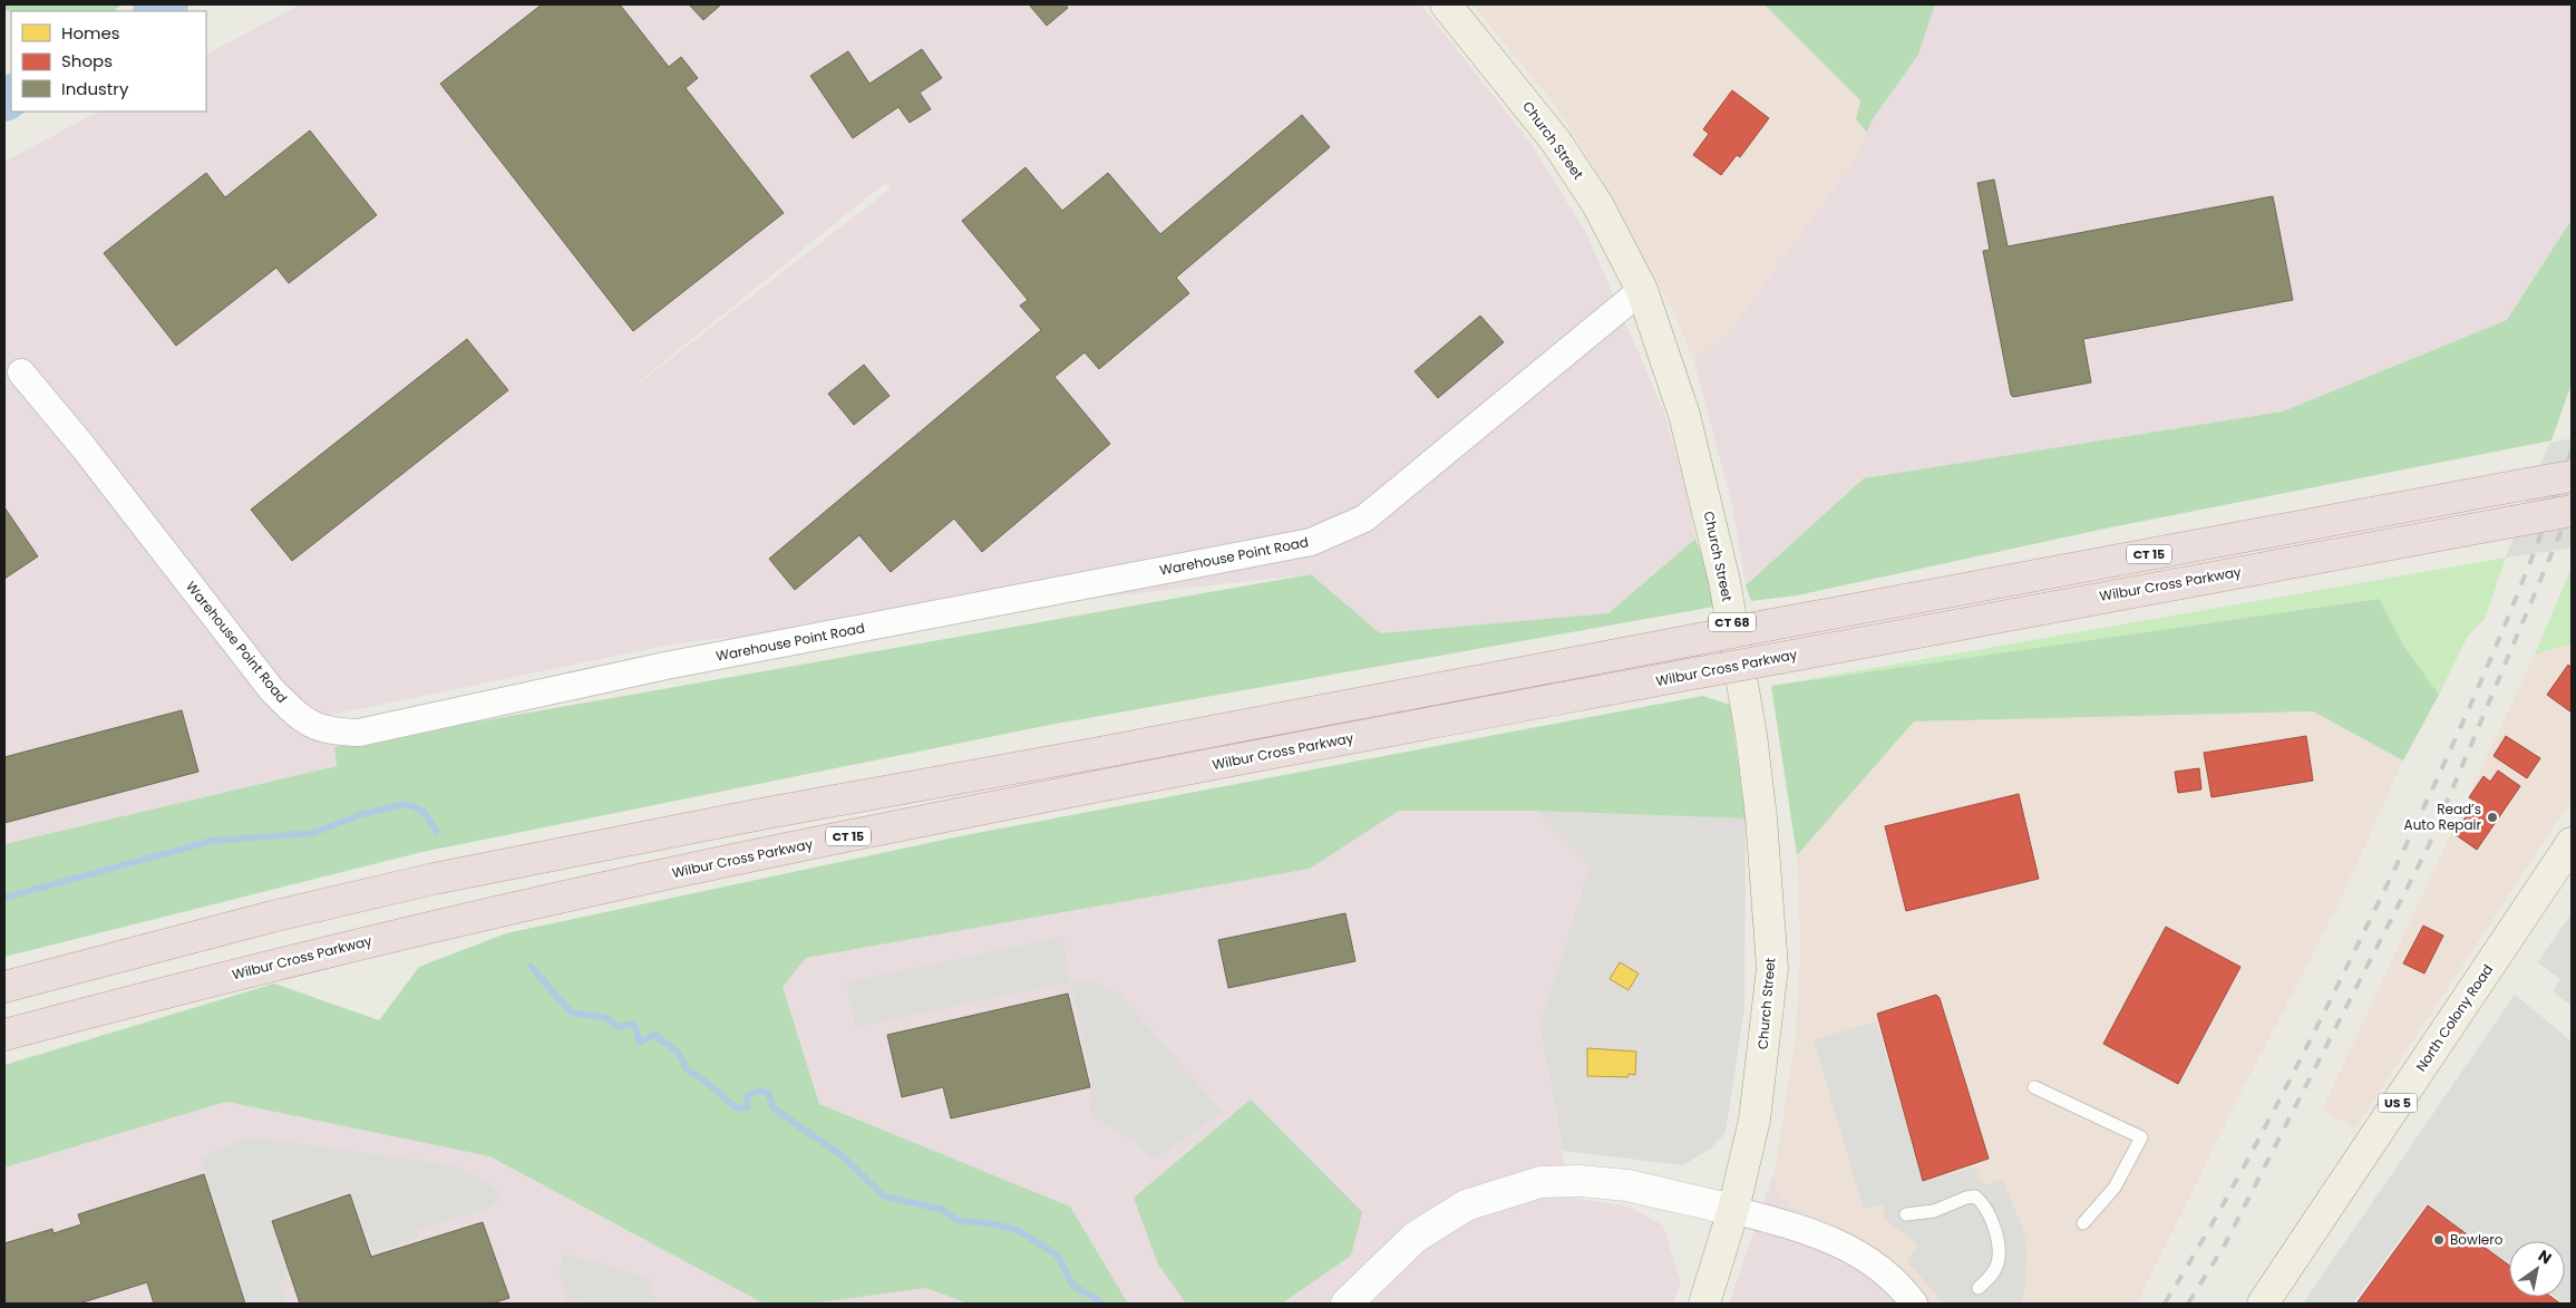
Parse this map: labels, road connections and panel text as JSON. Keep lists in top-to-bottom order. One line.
{"streets":{"highway":["CT 15","Wilbur Cross Parkway"],"main road":["Church Street","CT 68","North Colony Road","US 5"],"street":["Warehouse Point Road"]},"crossings":[["Church Street","Warehouse Point Road"]],"places":["Read’s Auto Repair","Bowlero"],"legend":["Homes","Shops","Industry"],"north":"top right"}
